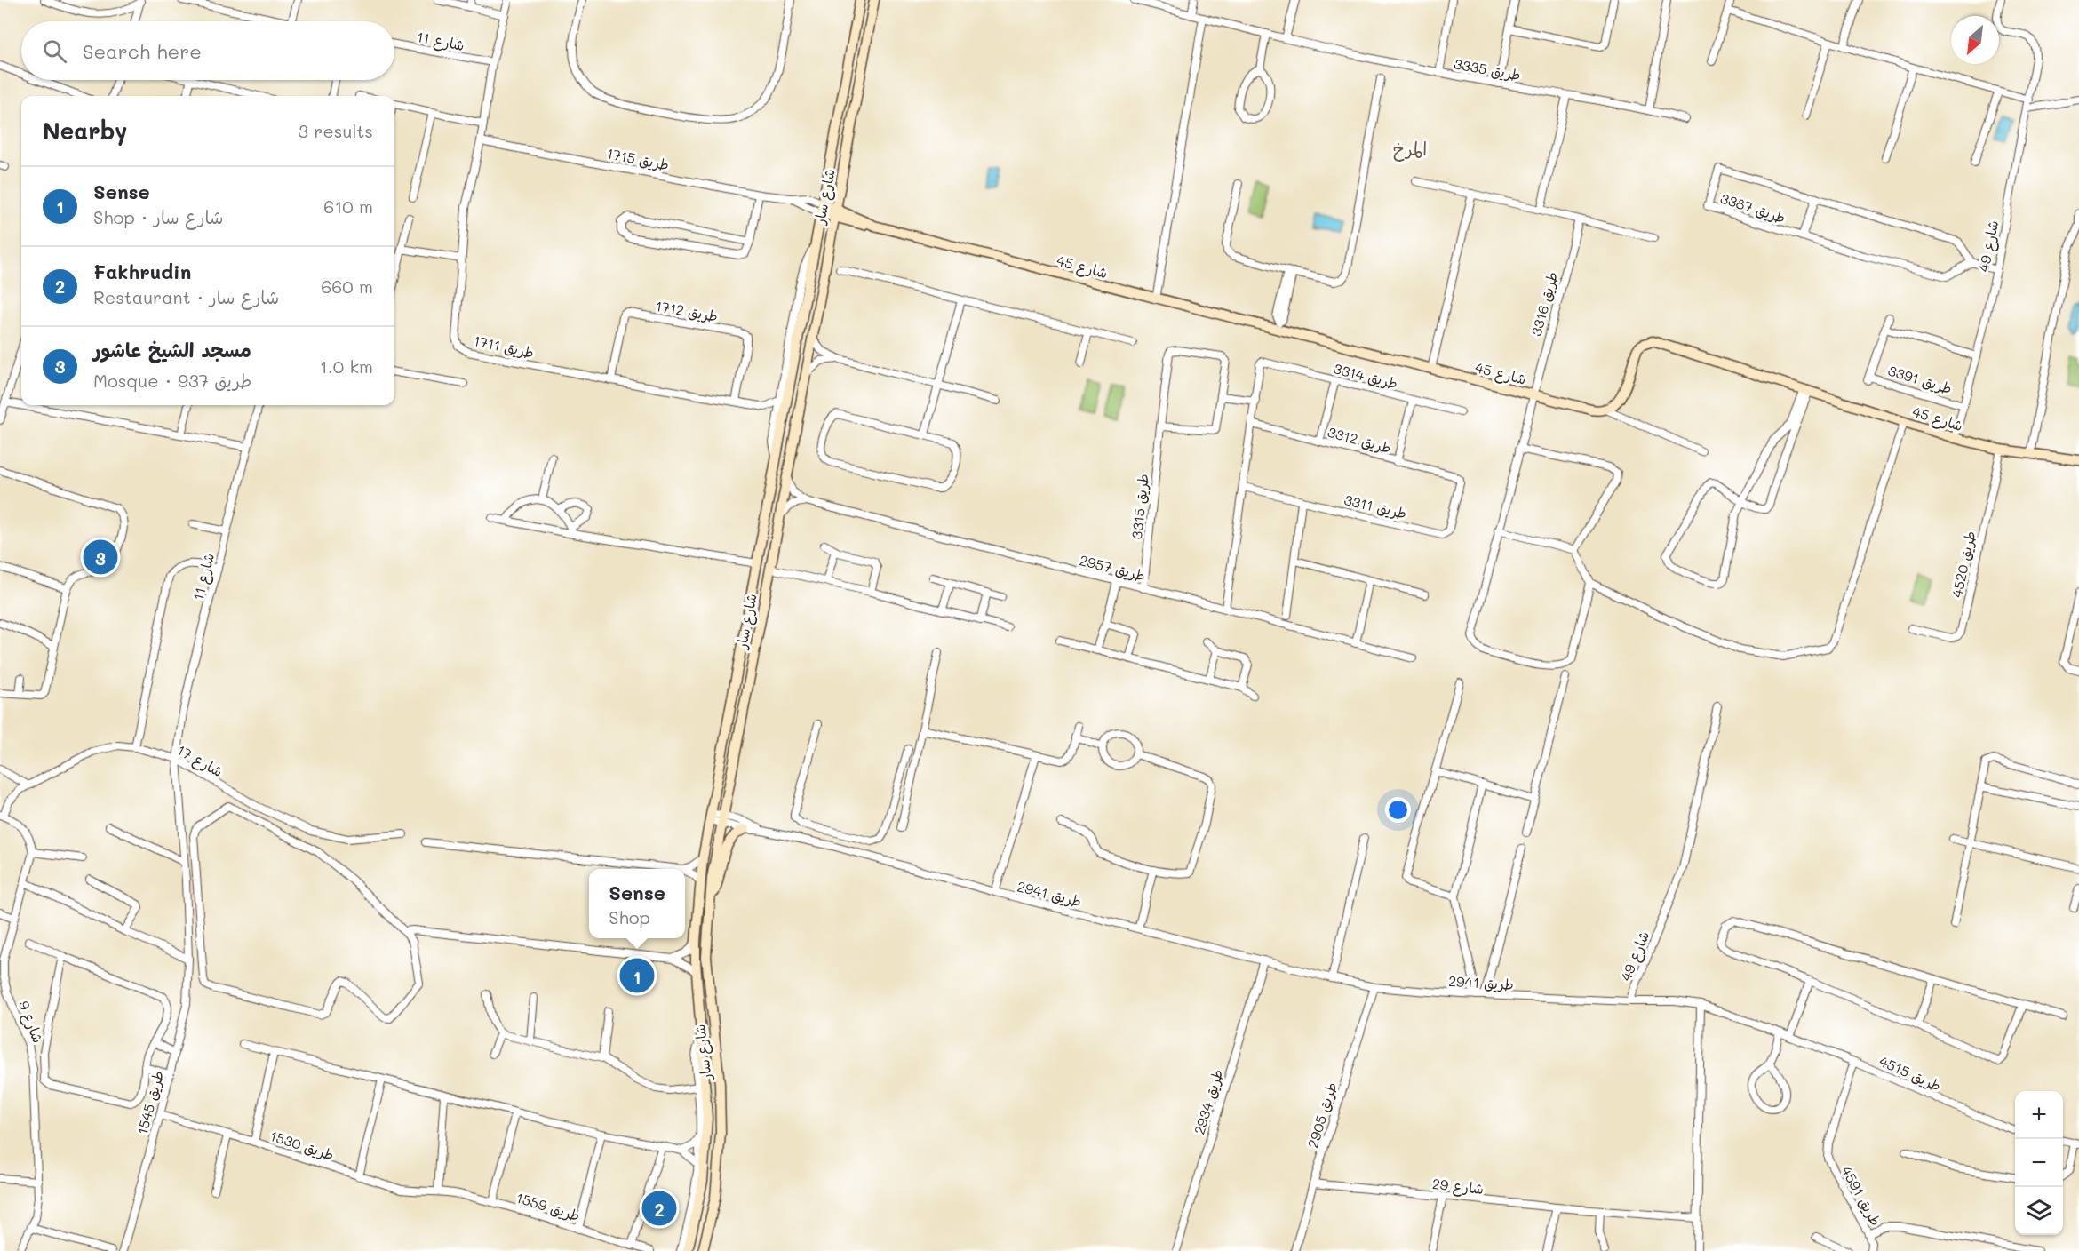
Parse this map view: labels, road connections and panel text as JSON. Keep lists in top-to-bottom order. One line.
{"streets":{"street":["شارع 11","طريق 3335","طريق 1715","شارع سار","طريق 3387","شارع 49","شارع 45","طريق 3316","طريق 1712","طريق 1711","طريق 3314","طريق 3391","طريق 3312","طريق 3315","طريق 3311","طريق 4520","طريق 2957","شارع 17","طريق 2941","شارع 9","طريق 4515","طريق 2934","طريق 1545","طريق 2905","طريق 1530","شارع 29","طريق 4591","طريق 1559"]},"crossings":[["شارع 11","طريق 1711"],["شارع 11","شارع 17"],["شارع 11","طريق 1545"],["طريق 1715","شارع سار"],["طريق 1715","شارع 45"],["طريق 1715","طريق 1711"],["شارع سار","شارع 45"],["شارع سار","طريق 2941"],["شارع 49","شارع 45"],["شارع 49","طريق 3391"],["شارع 49","طريق 2941"],["شارع 49","طريق 4515"],["شارع 45","طريق 3316"],["شارع 45","طريق 4520"],["طريق 1712","طريق 1711"],["طريق 3312","طريق 3311"],["طريق 3315","طريق 2957"],["شارع 17","طريق 1545"],["طريق 2941","طريق 2934"],["طريق 2941","طريق 2905"],["طريق 4515","طريق 4591"],["طريق 1545","طريق 1530"],["طريق 2905","شارع 29"],["طريق 1530","طريق 1559"]],"districts":["المرخ"],"north":"bottom left","page":{"search":"Search here","heading":["Nearby","3 results"],"list":[{"mark":"1","name":"Sense","note":"Shop · شارع سار","value":"610 m"},{"mark":"2","name":"Fakhrudin","note":"Restaurant · شارع سار","value":"660 m"},{"mark":"3","name":"مسجد الشيخ عاشور","note":"Mosque · طريق 937","value":"1.0 km"}],"pins":["3","1","2"],"popup":["Sense","Shop"],"map_buttons":["+","−"]}}
